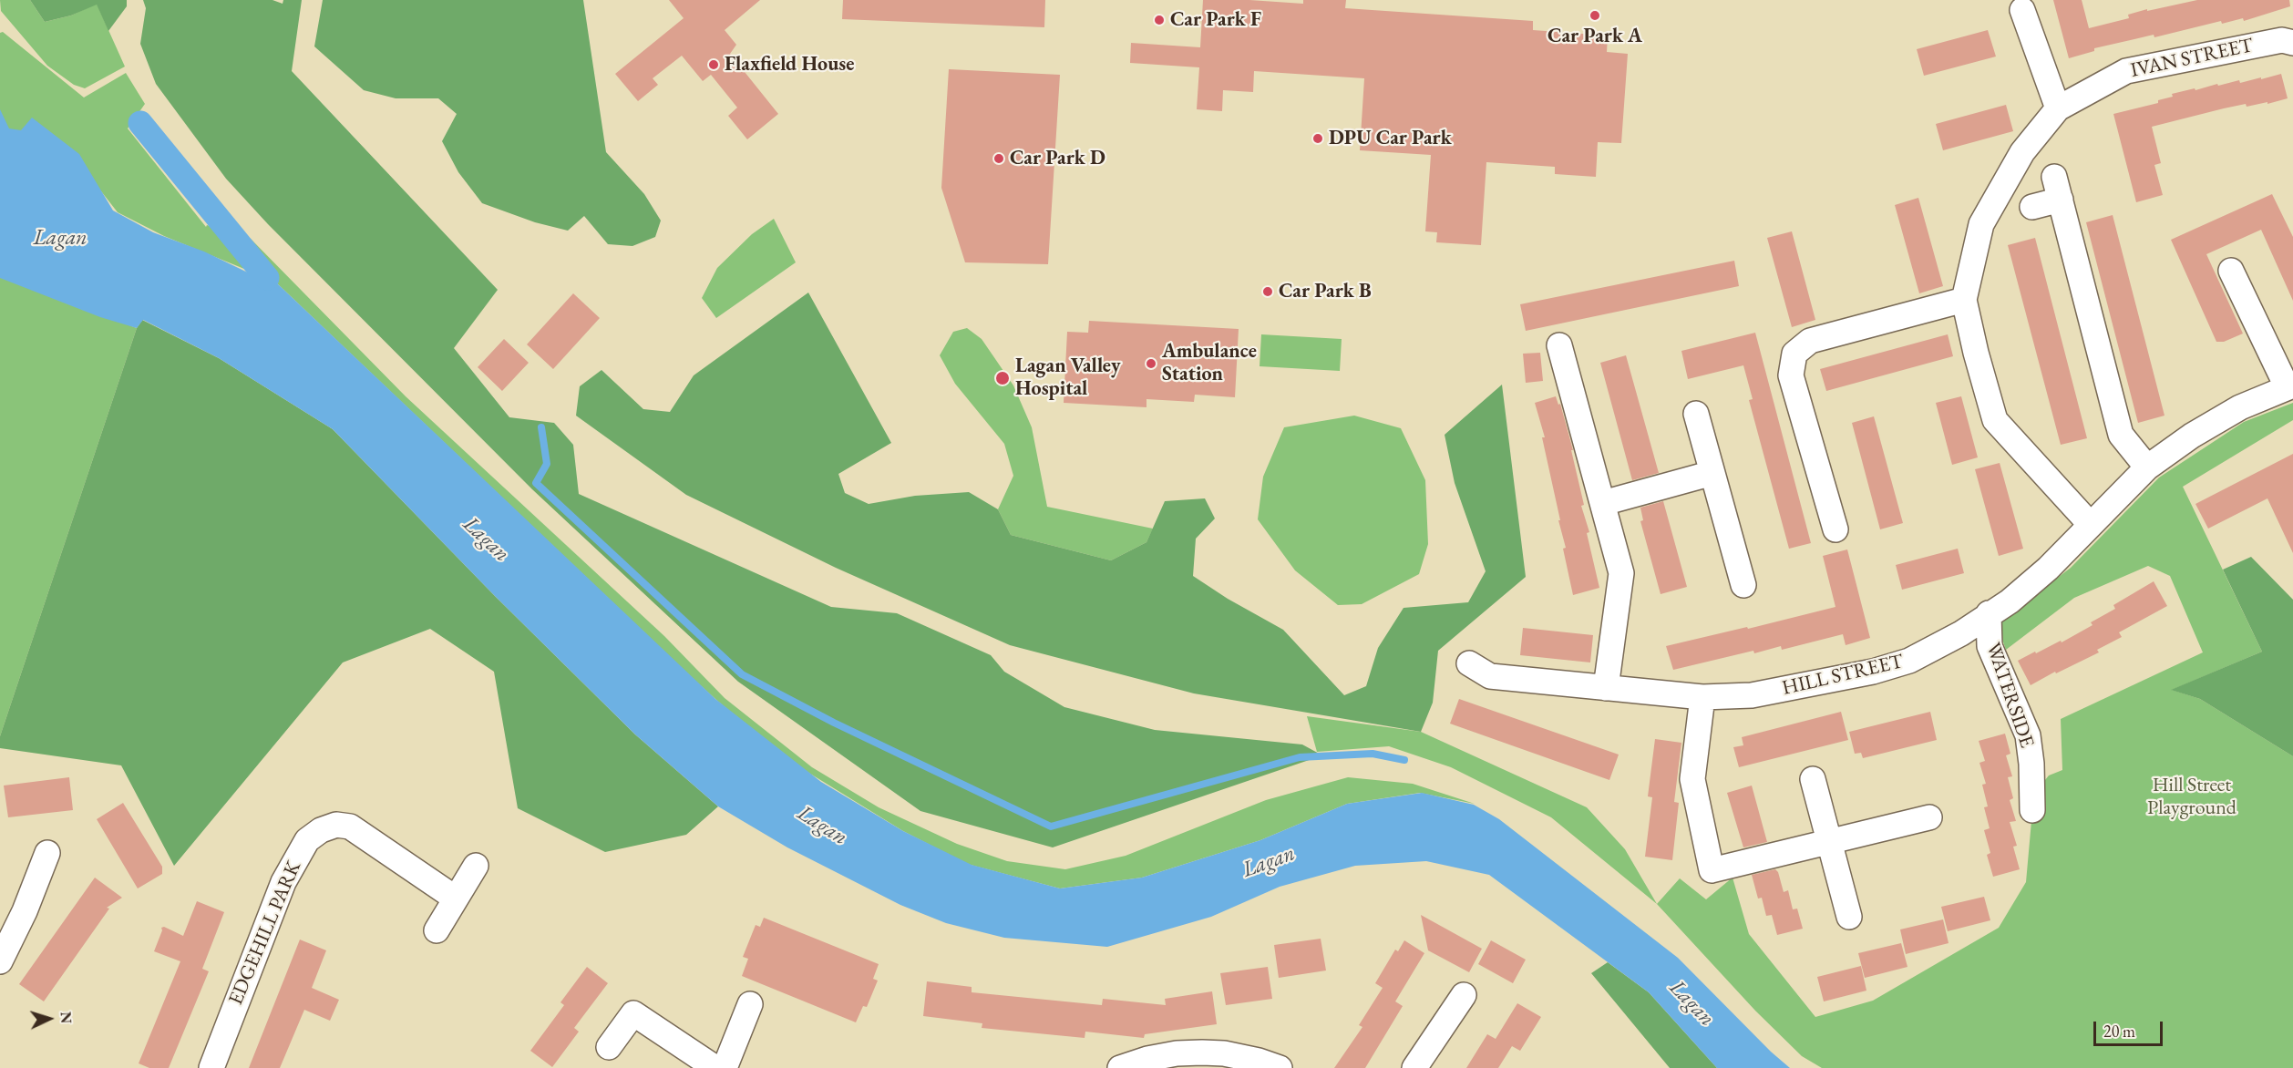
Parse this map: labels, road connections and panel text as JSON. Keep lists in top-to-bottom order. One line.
{"streets":{"street":["IVAN STREET","HILL STREET","WATERSIDE","EDGEHILL PARK"]},"crossings":[["IVAN STREET","HILL STREET"],["HILL STREET","WATERSIDE"]],"water":["Lagan"],"parks":["Hill Street Playground"],"places":["Car Park A","Car Park F","Flaxfield House","DPU Car Park","Car Park D","Car Park B","Ambulance Station","Lagan Valley Hospital"],"scale_bar":"20 m","north":"right"}
